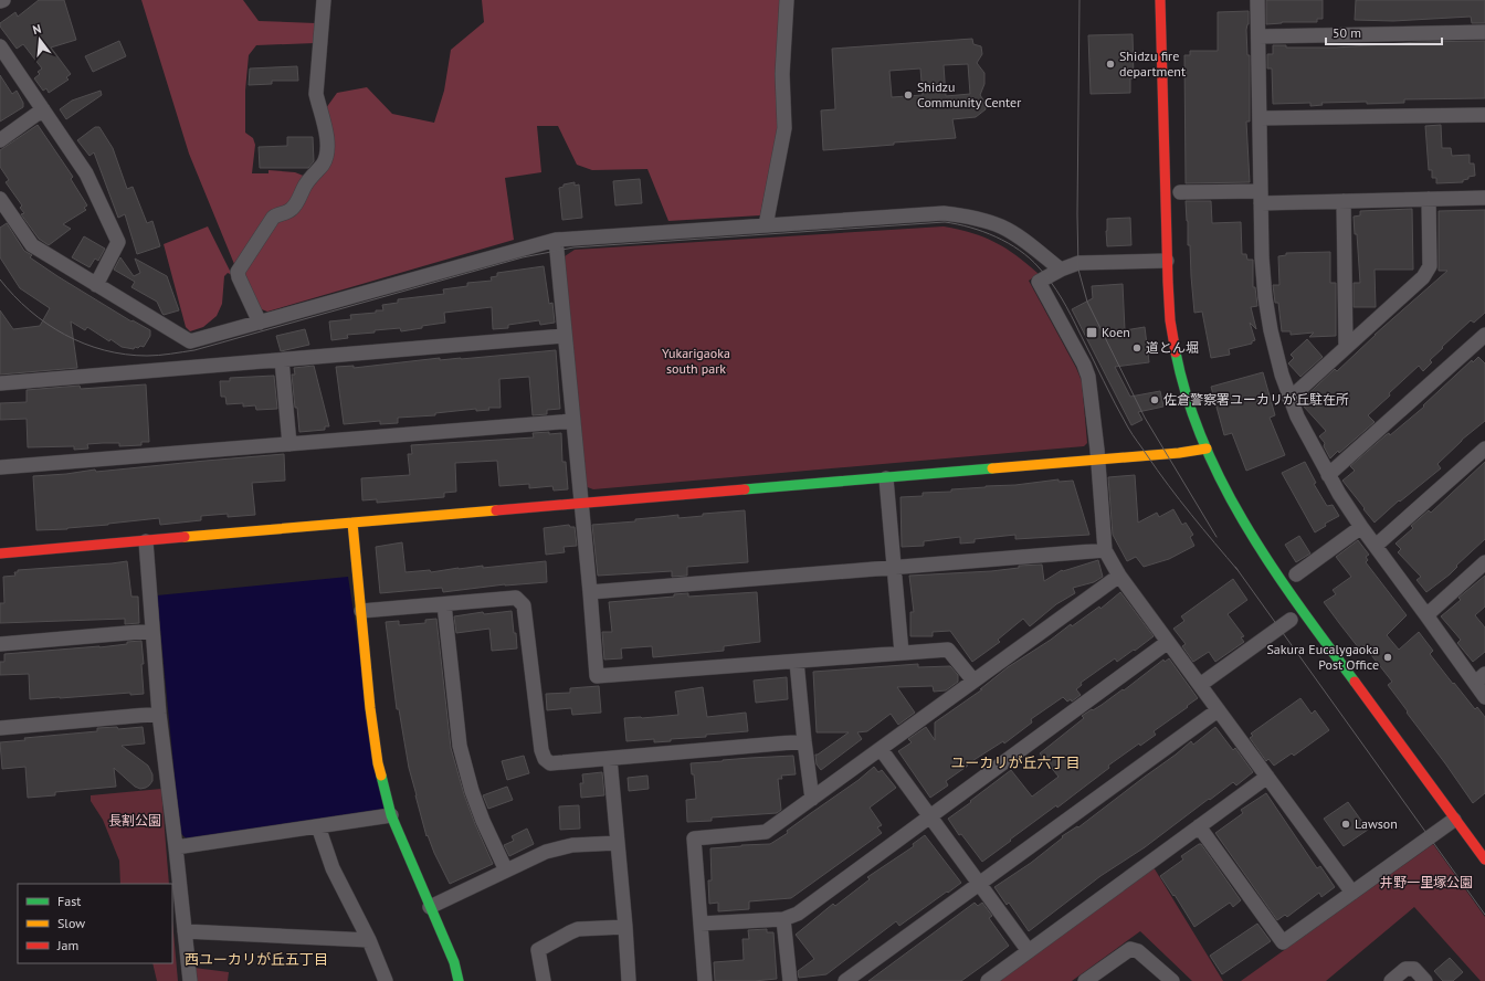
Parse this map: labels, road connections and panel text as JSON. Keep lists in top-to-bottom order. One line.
{"districts":["ユーカリが丘六丁目","西ユーカリが丘五丁目"],"parks":["Yukarigaoka south park","長割公園","井野一里塚公園"],"places":{"other":["Shidzu fire department","Shidzu Community Center","道とん堀","佐倉警察署ユーカリが丘駐在所","Sakura Eucalygaoka Post Office","Lawson"],"transit":["Koen"]},"legend":["Fast","Slow","Jam"],"scale_bar":"50 m","north":"top"}
